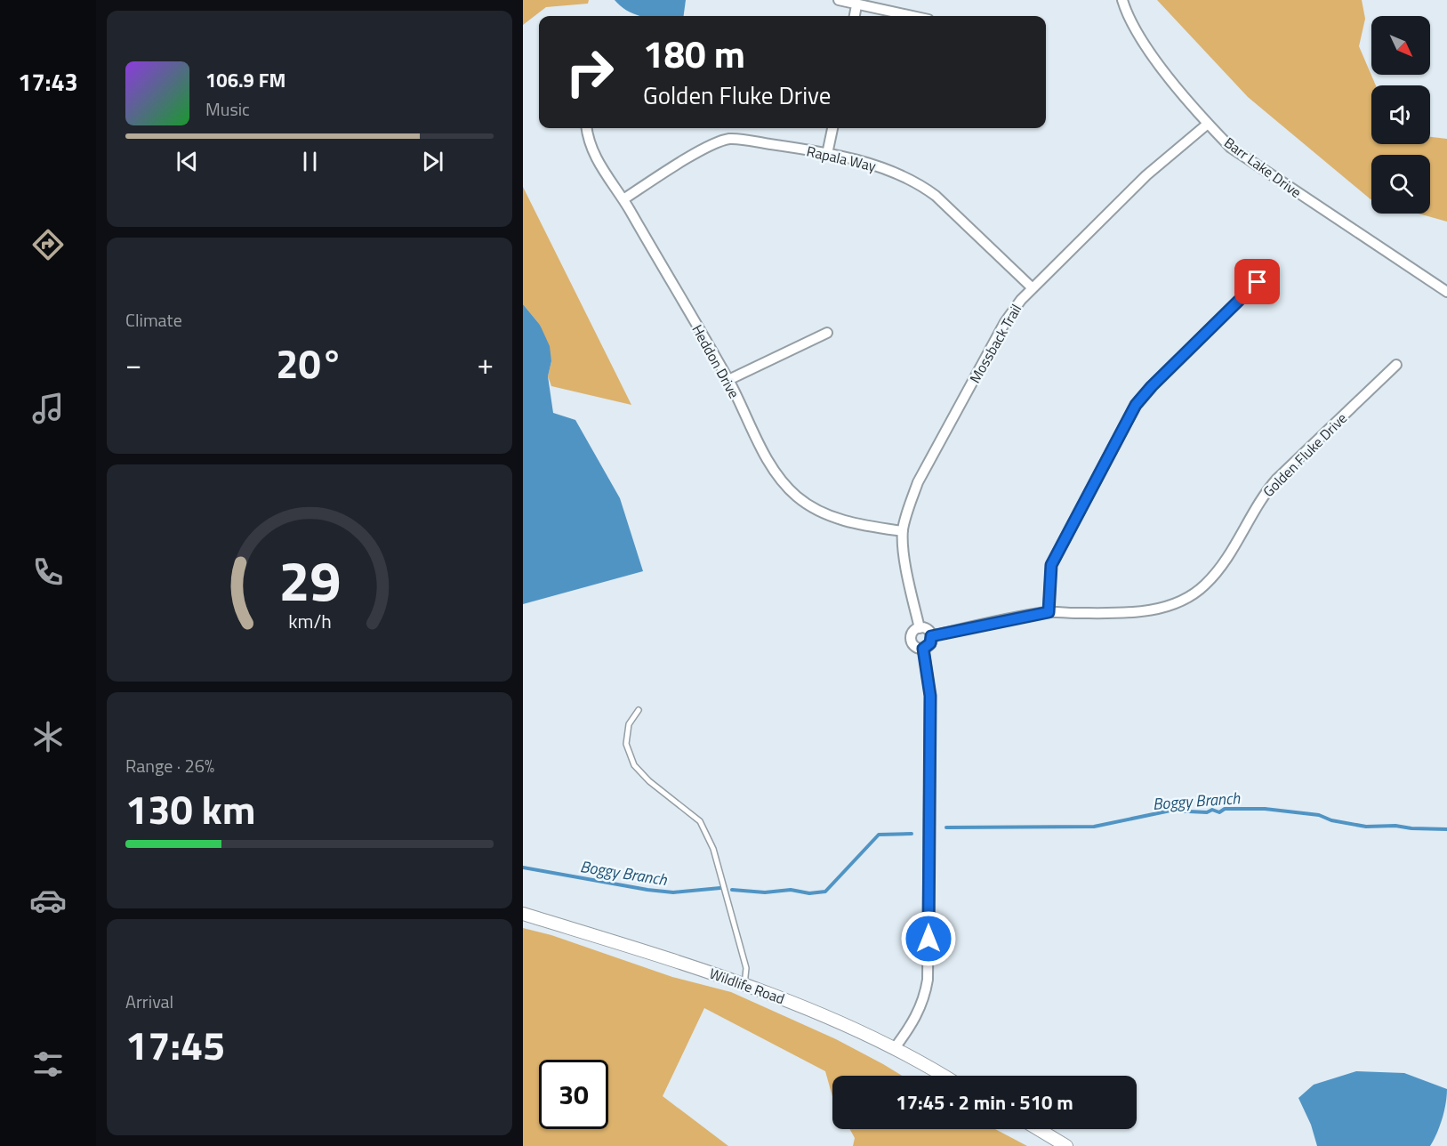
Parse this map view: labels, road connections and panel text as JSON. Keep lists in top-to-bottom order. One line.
{"streets":{"street":["Rapala Way","Barr Lake Drive","Mossback Trail","Heddon Drive","Golden Fluke Drive","Wildlife Road"]},"crossings":[["Rapala Way","Mossback Trail"],["Rapala Way","Heddon Drive"],["Barr Lake Drive","Mossback Trail"],["Mossback Trail","Heddon Drive"],["Mossback Trail","Golden Fluke Drive"],["Mossback Trail","Wildlife Road"]],"water":["Boggy Branch"],"north":"bottom right","page":{"tabs":"17:43","turn":["180 m","Golden Fluke Drive"],"song":["106.9 FM","Music"],"tile":["Climate",["Range · 26%","130 km"],["Arrival","17:45"]],"heat":["−","20°","+"],"limit":"30","trip":"17:45 · 2 min · 510 m","gauge":["29","km/h"]}}
